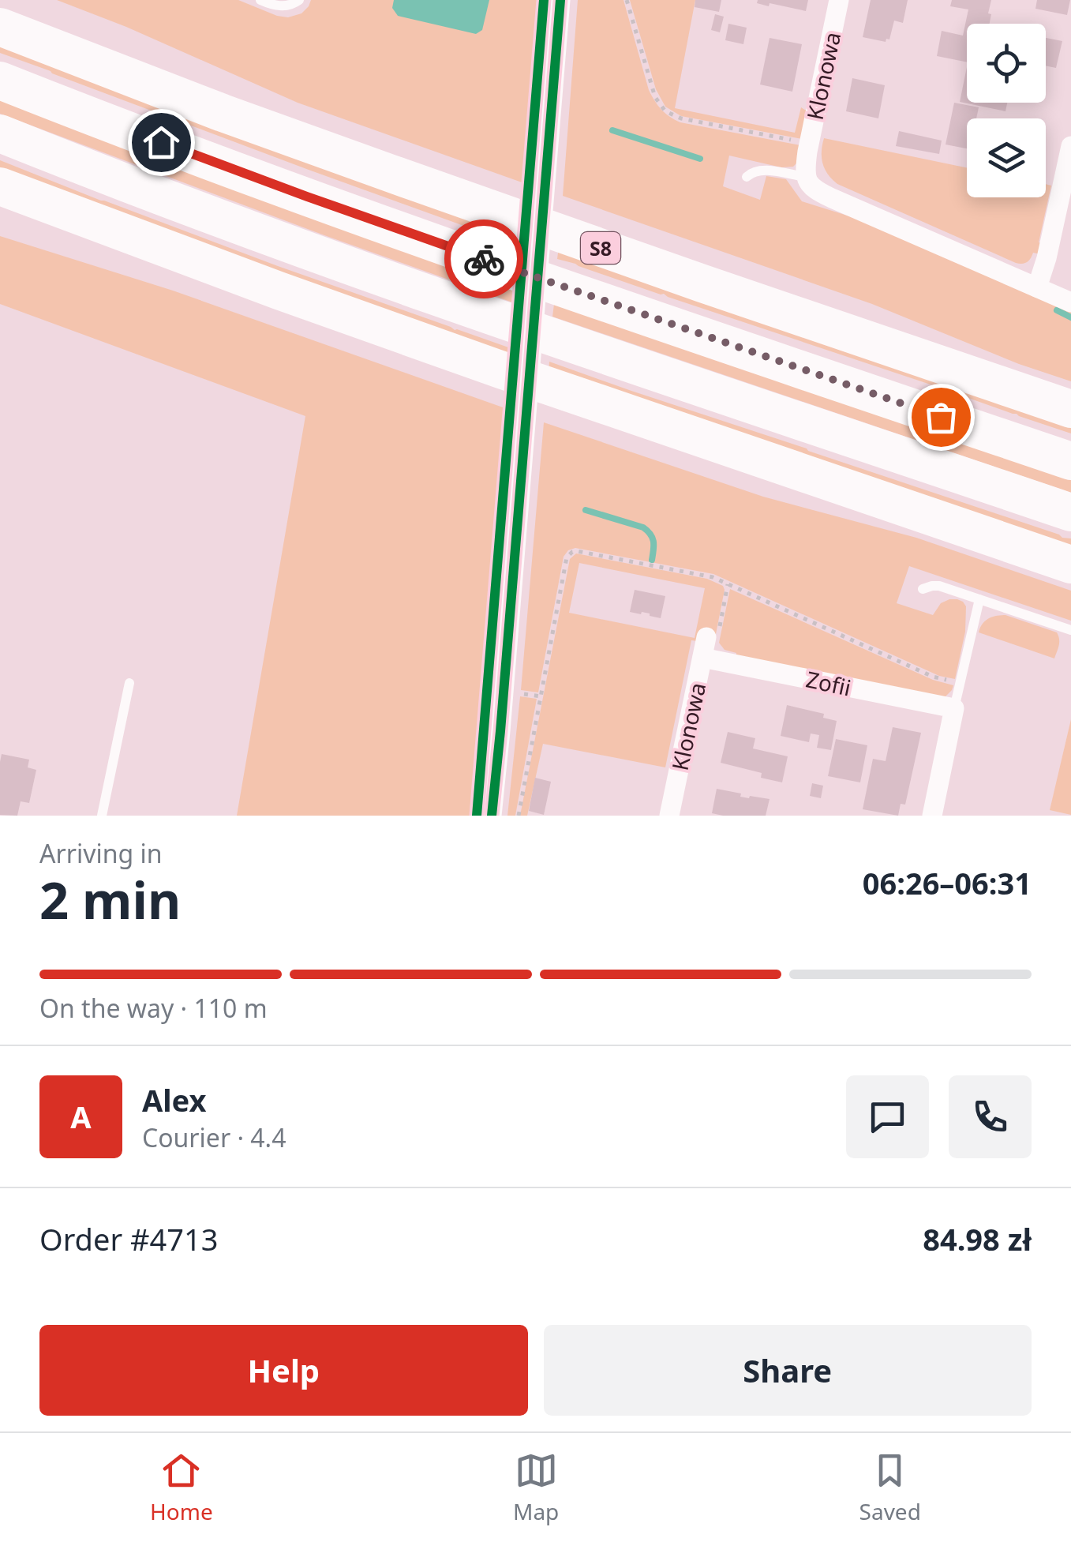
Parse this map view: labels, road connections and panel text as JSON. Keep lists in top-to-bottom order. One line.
{"streets":{"highway":["S8"],"street":["Klonowa","Zofii"]},"crossings":[["Klonowa","Zofii"]],"page":{"heading":["2 min","Arriving in","06:26–06:31"],"panel":["Alex","Courier · 4.4","Order #4713","84.98 zł"],"bar":"On the way · 110 m","round":"A","buttons":["Help","Share"],"tabs":["Home","Map","Saved"]}}
